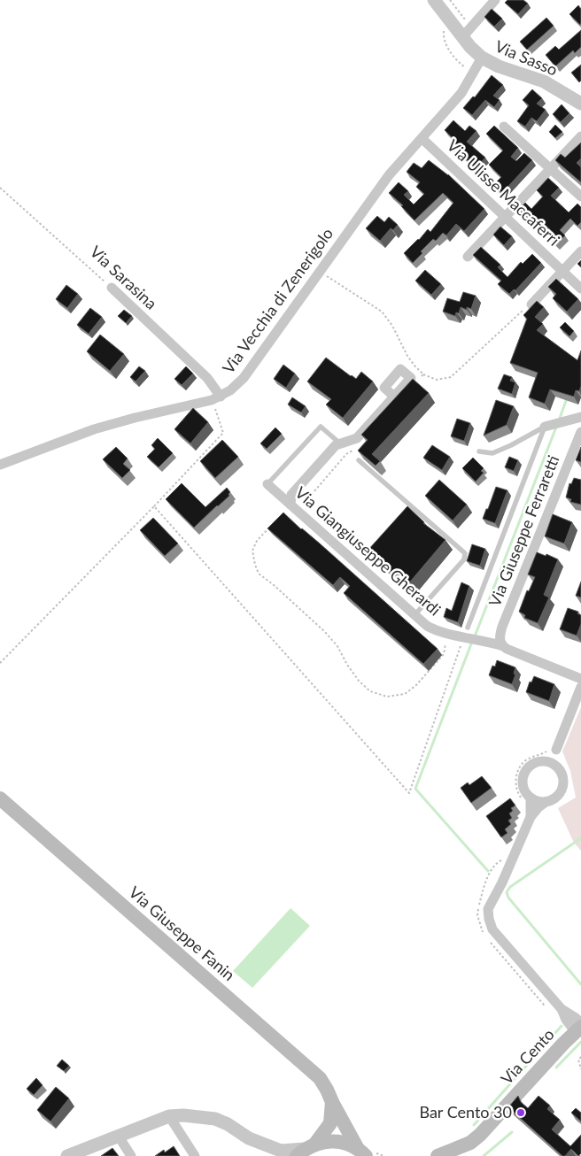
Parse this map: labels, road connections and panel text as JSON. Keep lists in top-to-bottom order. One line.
{"streets":{"main road":["Via Giuseppe Fanin","Via Cento"],"street":["Via Sasso","Via Ulisse Maccaferri","Via Sarasina","Via Vecchia di Zenerigolo","Via Giuseppe Ferraretti","Via Giangiuseppe Gherardi"]},"crossings":[["Via Sasso","Via Vecchia di Zenerigolo"],["Via Ulisse Maccaferri","Via Vecchia di Zenerigolo"],["Via Sarasina","Via Vecchia di Zenerigolo"],["Via Giuseppe Ferraretti","Via Giangiuseppe Gherardi"]],"places":["Bar Cento 30"]}
